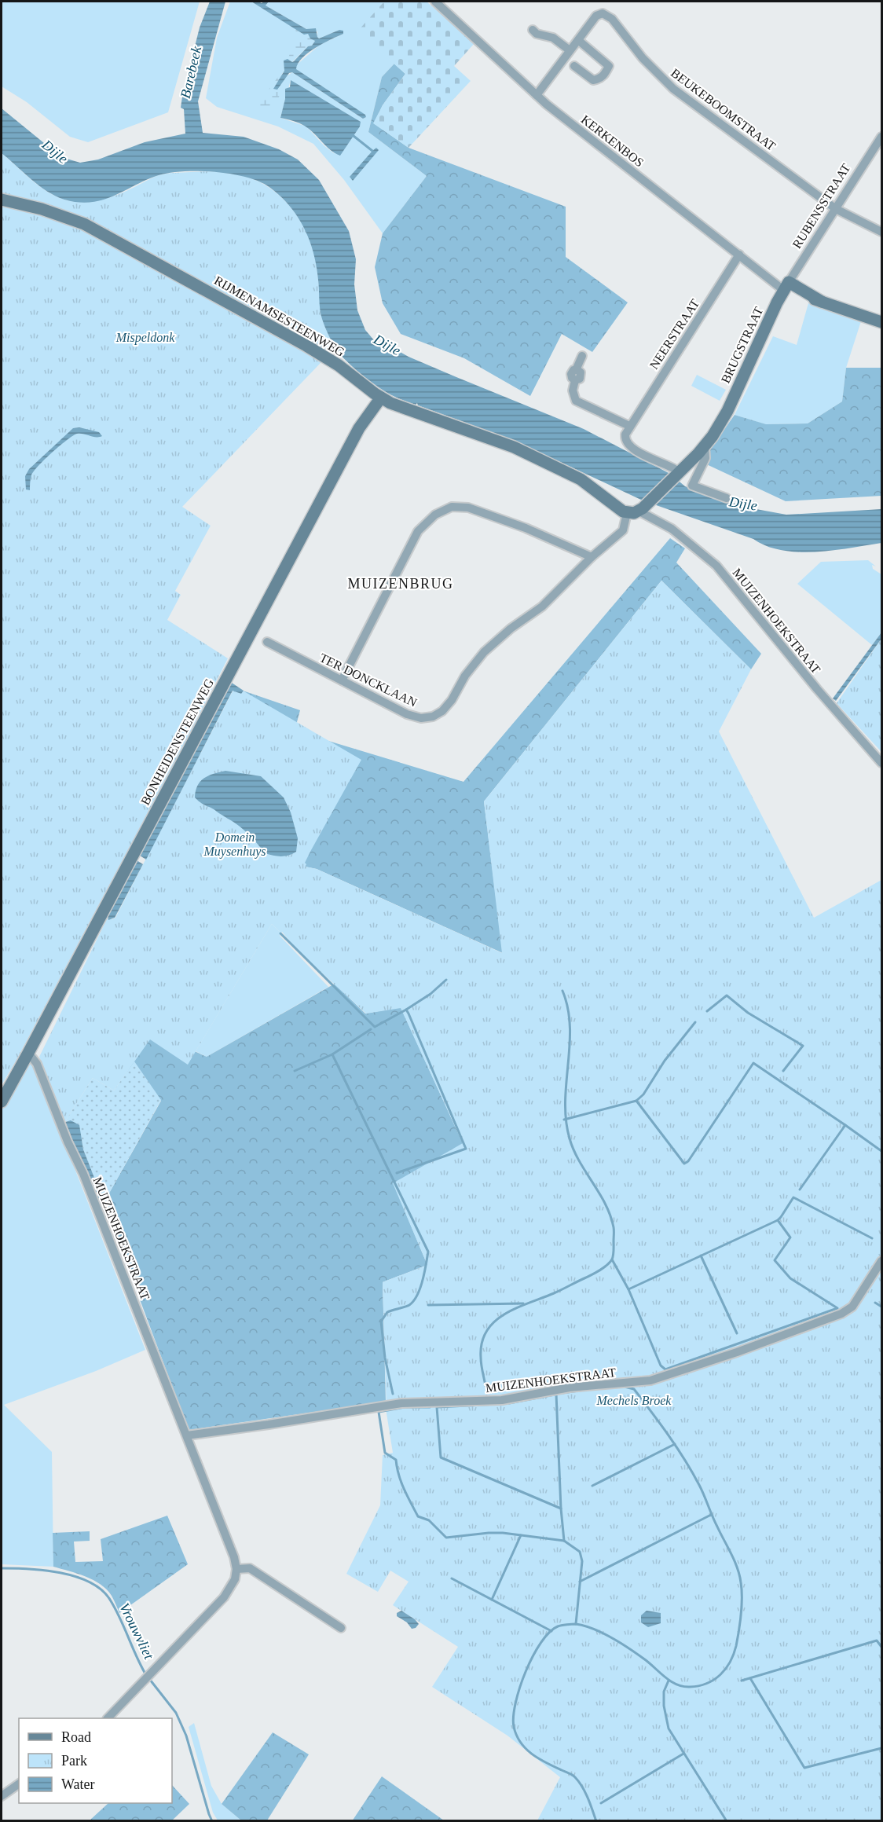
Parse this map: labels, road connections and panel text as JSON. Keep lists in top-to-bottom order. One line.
{"streets":{"street":["BEUKEBOOMSTRAAT","KERKENBOS","RUBENSSTRAAT","RIJMENAMSESTEENWEG","NEERSTRAAT","BRUGSTRAAT","MUIZENHOEKSTRAAT","TER DONCKLAAN","BONHEIDENSTEENWEG"]},"crossings":[["BEUKEBOOMSTRAAT","KERKENBOS"],["BEUKEBOOMSTRAAT","RUBENSSTRAAT"],["KERKENBOS","RUBENSSTRAAT"],["KERKENBOS","NEERSTRAAT"],["KERKENBOS","BRUGSTRAAT"],["RUBENSSTRAAT","BRUGSTRAAT"],["RIJMENAMSESTEENWEG","BRUGSTRAAT"],["RIJMENAMSESTEENWEG","MUIZENHOEKSTRAAT"],["RIJMENAMSESTEENWEG","TER DONCKLAAN"],["RIJMENAMSESTEENWEG","BONHEIDENSTEENWEG"],["BRUGSTRAAT","MUIZENHOEKSTRAAT"],["BRUGSTRAAT","TER DONCKLAAN"],["MUIZENHOEKSTRAAT","TER DONCKLAAN"],["MUIZENHOEKSTRAAT","BONHEIDENSTEENWEG"]],"districts":["MUIZENBRUG"],"water":["Barebeek","Dijle","Vrouwvliet"],"parks":["Mispeldonk","Domein Muysenhuys","Mechels Broek"],"legend":["Road","Park","Water"]}
